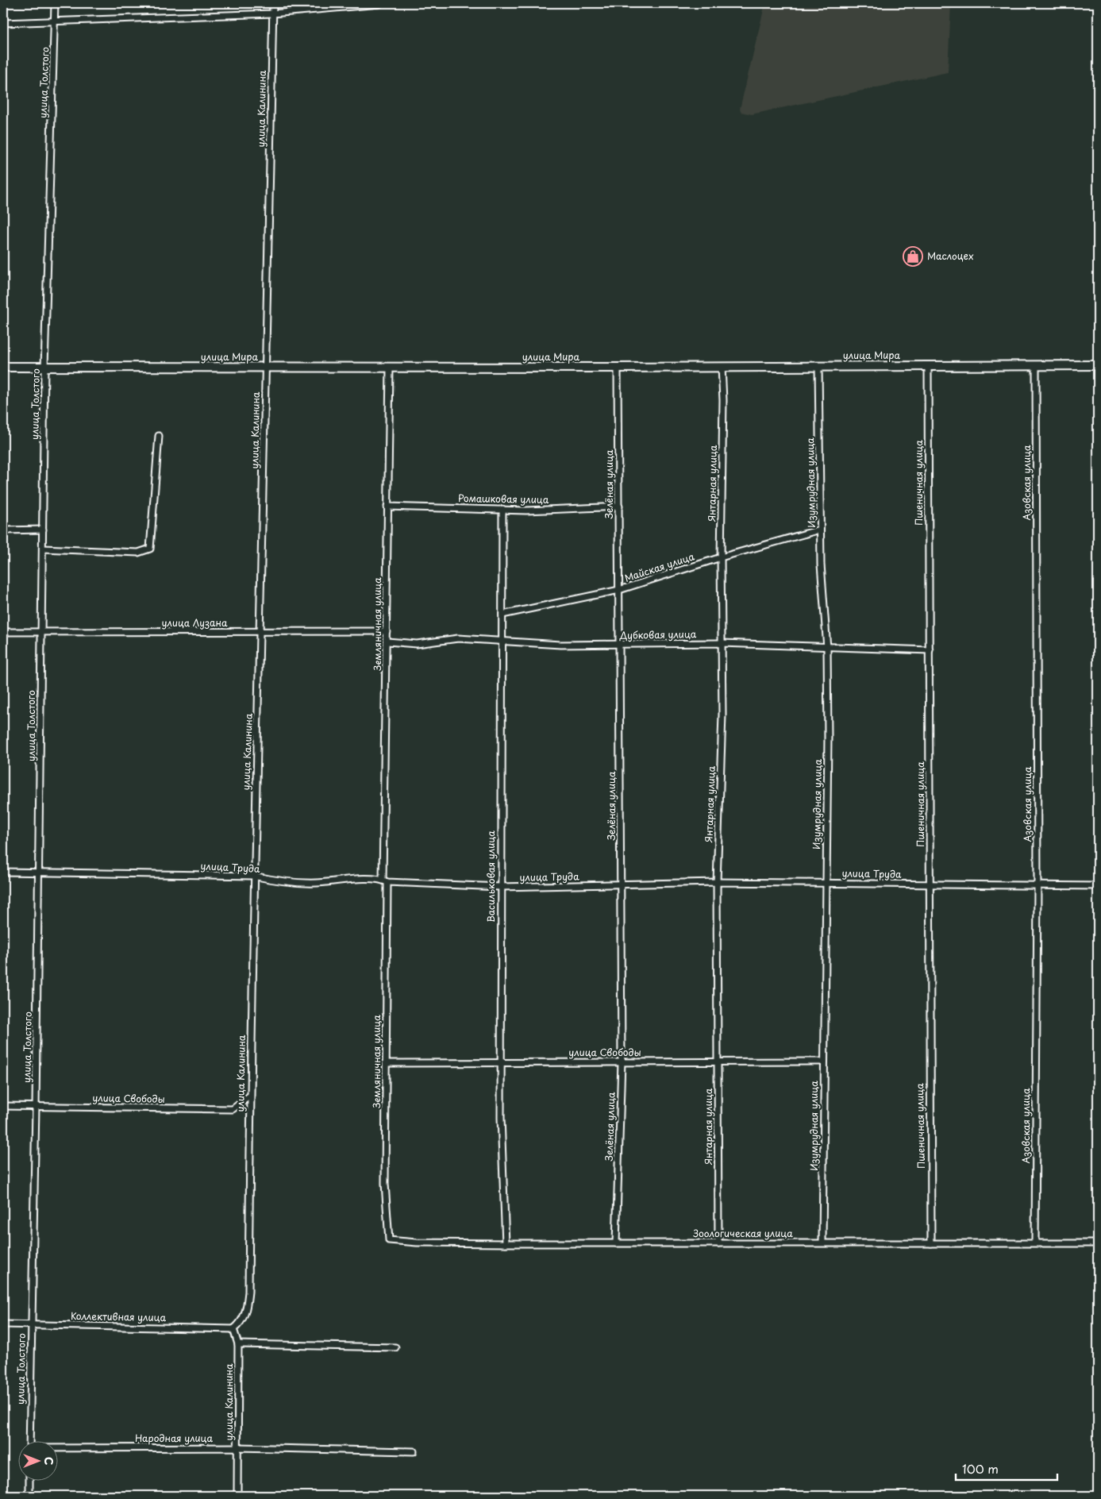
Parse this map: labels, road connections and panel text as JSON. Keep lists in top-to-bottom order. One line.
{"streets":{"main road":["улица Мира"],"street":["улица Толстого","улица Калинина","Изумрудная улица","Пшеничная улица","Азовская улица","Янтарная улица","Зелёная улица","Ромашковая улица","Майская улица","улица Лузана","Земляничная улица","Дубковая улица","улица Труда","Васильковая улица","улица Свободы","Зоологическая улица","Коллективная улица","Народная улица"]},"crossings":[["улица Толстого","улица Мира"],["улица Толстого","улица Лузана"],["улица Толстого","улица Труда"],["улица Толстого","улица Свободы"],["улица Толстого","Коллективная улица"],["улица Калинина","улица Мира"],["улица Калинина","улица Лузана"],["улица Калинина","улица Труда"],["улица Калинина","улица Свободы"],["улица Калинина","Коллективная улица"],["улица Калинина","Народная улица"],["улица Мира","Изумрудная улица"],["улица Мира","Пшеничная улица"],["улица Мира","Азовская улица"],["улица Мира","Янтарная улица"],["улица Мира","Зелёная улица"],["улица Мира","Земляничная улица"],["Изумрудная улица","Майская улица"],["Изумрудная улица","Дубковая улица"],["Изумрудная улица","улица Труда"],["Изумрудная улица","улица Свободы"],["Изумрудная улица","Зоологическая улица"],["Пшеничная улица","Дубковая улица"],["Пшеничная улица","улица Труда"],["Пшеничная улица","Зоологическая улица"],["Азовская улица","улица Труда"],["Азовская улица","Зоологическая улица"],["Янтарная улица","Майская улица"],["Янтарная улица","Дубковая улица"],["Янтарная улица","улица Труда"],["Янтарная улица","улица Свободы"],["Янтарная улица","Зоологическая улица"],["Зелёная улица","Ромашковая улица"],["Зелёная улица","Майская улица"],["Зелёная улица","Дубковая улица"],["Зелёная улица","улица Труда"],["Зелёная улица","улица Свободы"],["Зелёная улица","Зоологическая улица"],["Ромашковая улица","Земляничная улица"],["Ромашковая улица","Васильковая улица"],["Майская улица","Васильковая улица"],["улица Лузана","Земляничная улица"],["Земляничная улица","Дубковая улица"],["Земляничная улица","улица Труда"],["Земляничная улица","улица Свободы"],["Земляничная улица","Зоологическая улица"],["Дубковая улица","Васильковая улица"],["улица Труда","Васильковая улица"],["Васильковая улица","улица Свободы"],["Васильковая улица","Зоологическая улица"]],"places":{"shop":["Маслоцех"]},"scale_bar":"100 m","north":"right"}
